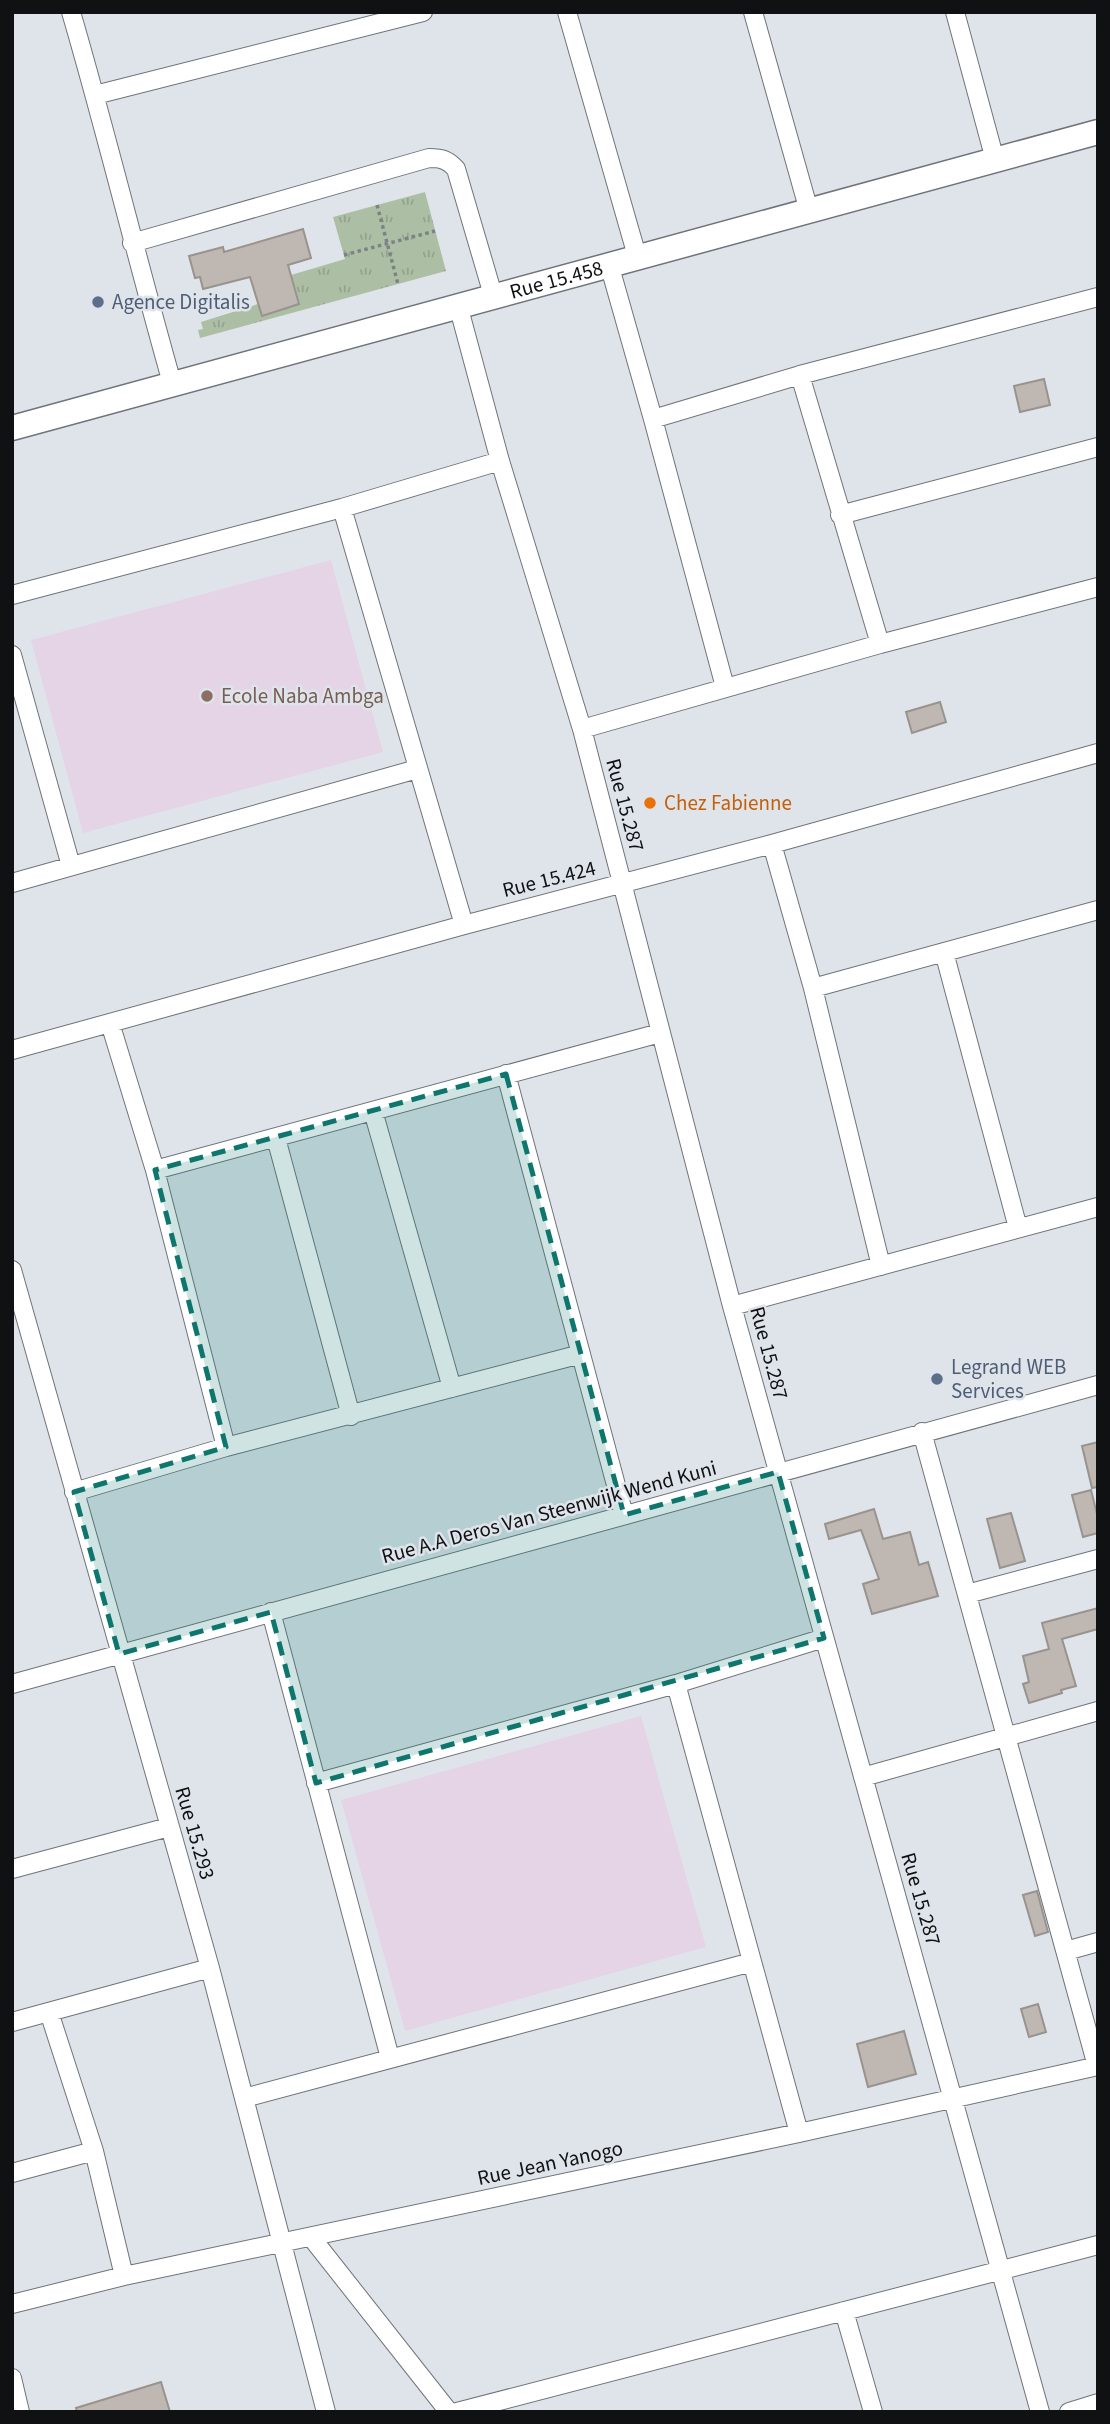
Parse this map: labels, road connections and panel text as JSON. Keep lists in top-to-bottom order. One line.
{"streets":{"main road":["Rue 15.458"],"street":["Rue 15.287","Rue 15.424","Rue A.A Deros Van Steenwijk Wend Kuni","Rue 15.293","Rue Jean Yanogo"]},"crossings":[["Rue 15.458","Rue 15.287"],["Rue 15.287","Rue 15.424"],["Rue 15.287","Rue A.A Deros Van Steenwijk Wend Kuni"],["Rue 15.287","Rue Jean Yanogo"],["Rue A.A Deros Van Steenwijk Wend Kuni","Rue 15.293"],["Rue 15.293","Rue Jean Yanogo"]],"places":["Agence Digitalis","Ecole Naba Ambga","Chez Fabienne","Legrand WEB Services"]}
